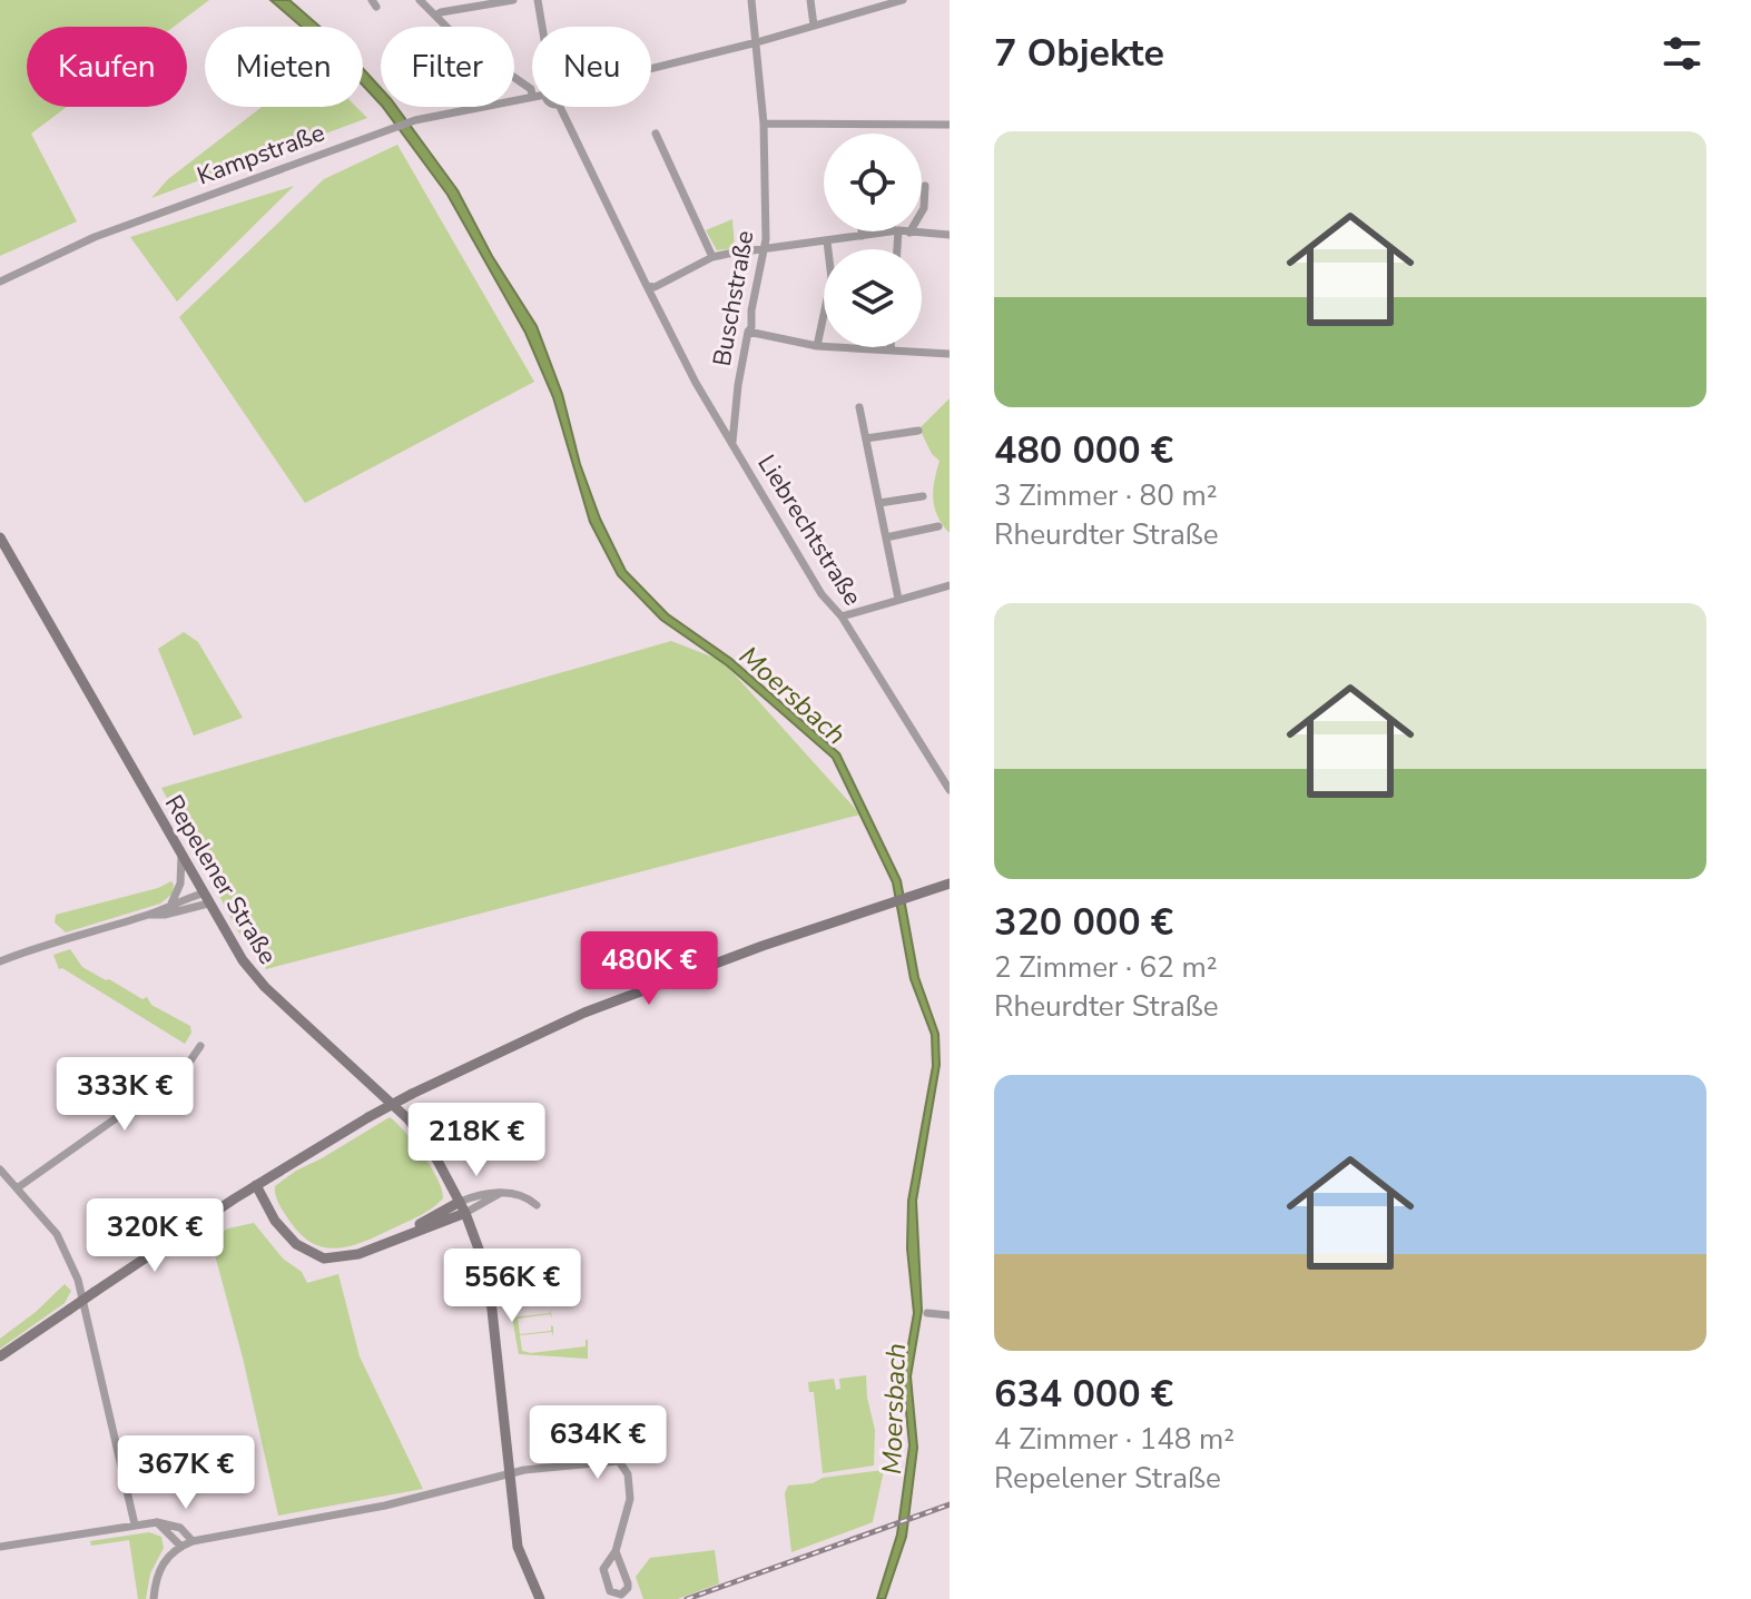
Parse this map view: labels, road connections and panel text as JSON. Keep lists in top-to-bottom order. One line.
{"streets":{"main road":["Repelener Straße"],"street":["Kampstraße","Buschstraße","Liebrechtstraße"]},"crossings":[["Buschstraße","Liebrechtstraße"]],"water":["Moersbach"],"page":{"heading":"7 Objekte","chip":["Kaufen","Mieten","Filter","Neu"],"list":[{"name":"480 000 €","note":"3 Zimmer · 80 m² · Rheurdter Straße"},{"name":"320 000 €","note":"2 Zimmer · 62 m² · Rheurdter Straße"},{"name":"634 000 €","note":"4 Zimmer · 148 m² · Repelener Straße"}],"price":["480K €","333K €","218K €","320K €","556K €","634K €","367K €"]}}
